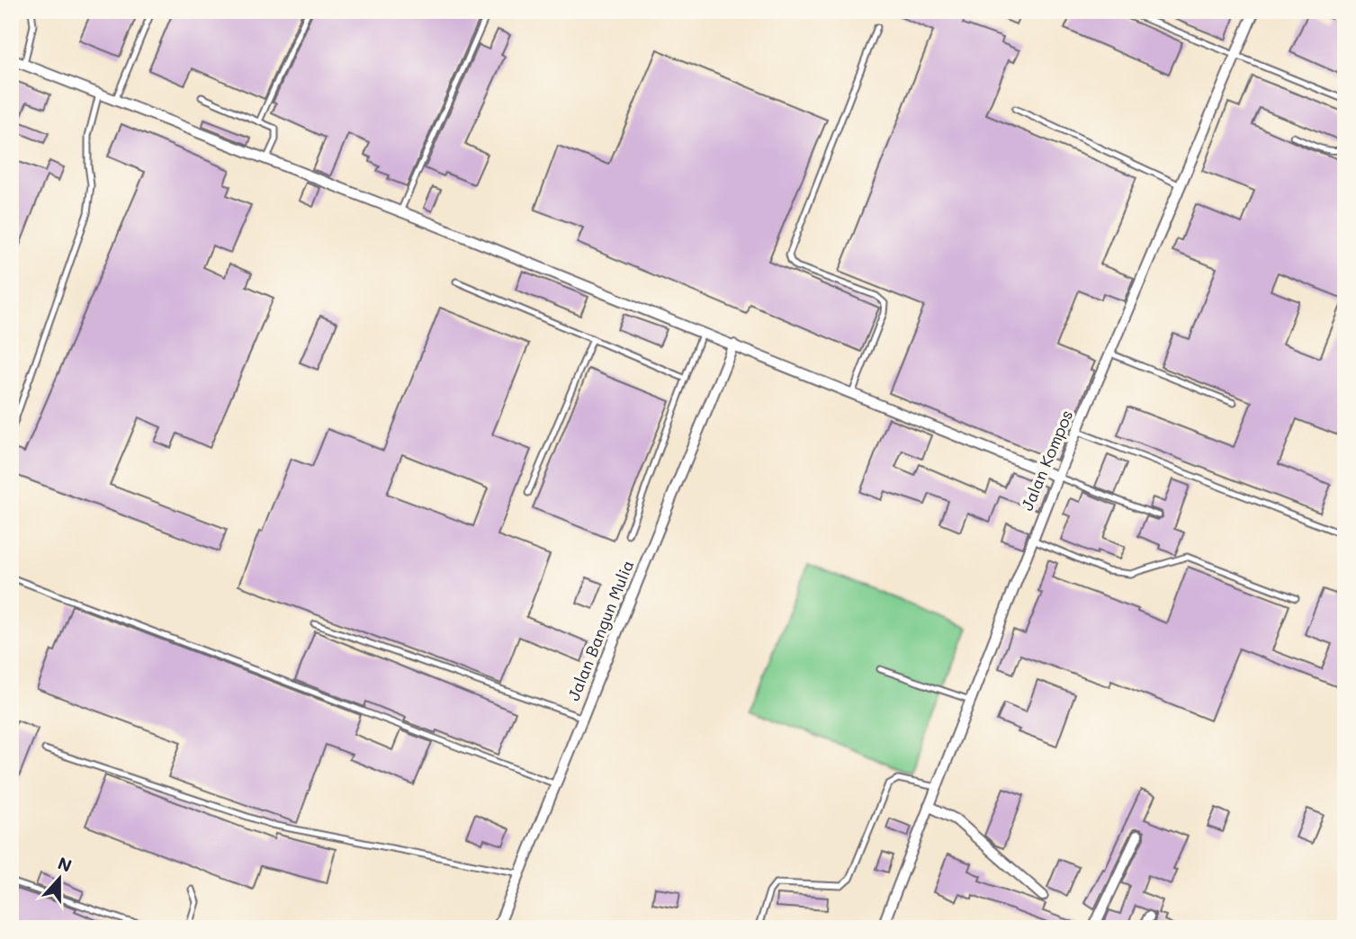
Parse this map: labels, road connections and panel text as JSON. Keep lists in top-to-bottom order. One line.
{"streets":{"street":["Jalan Kompos","Jalan Bangun Mulia"]},"north":"top"}
